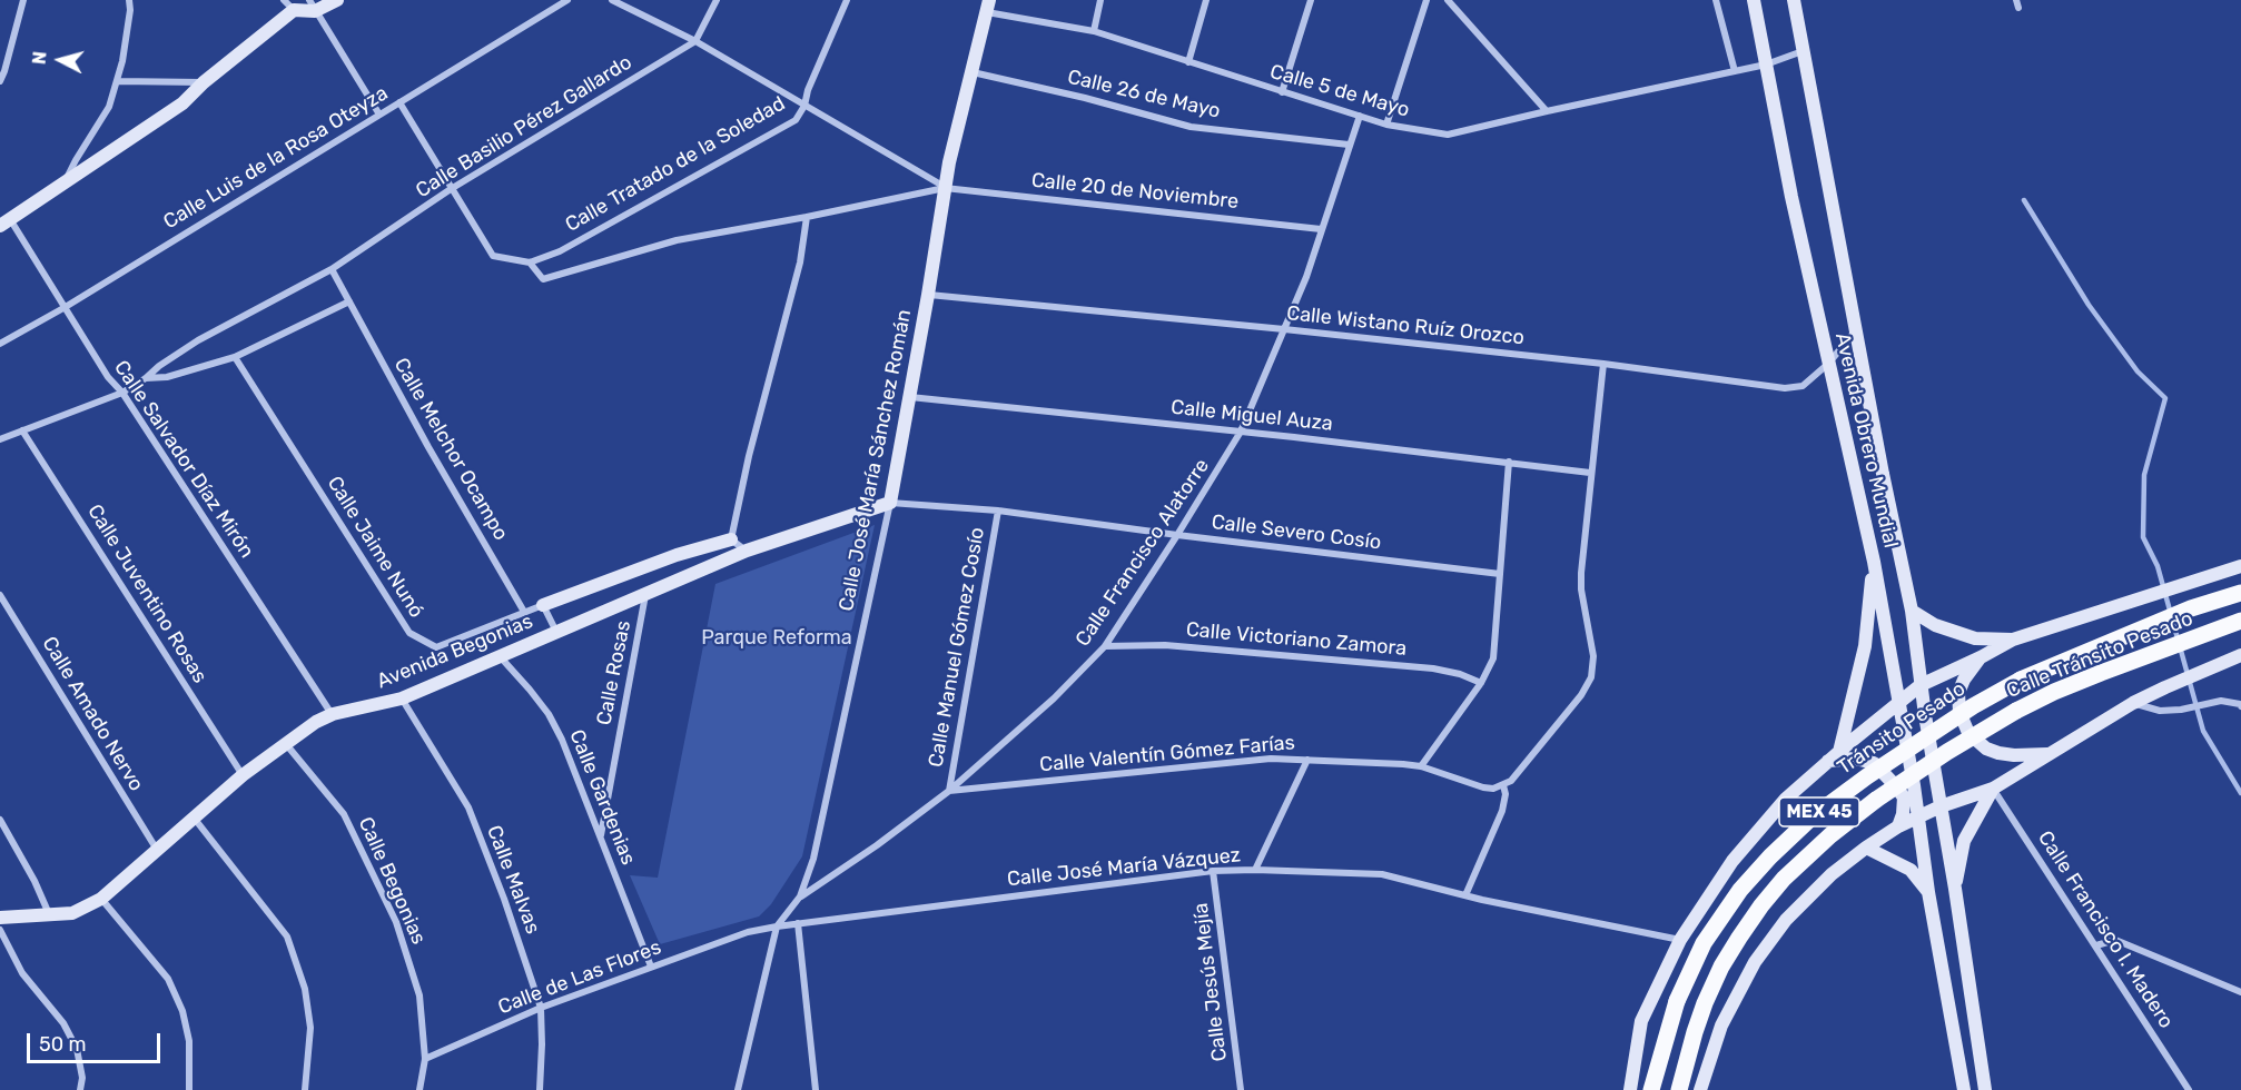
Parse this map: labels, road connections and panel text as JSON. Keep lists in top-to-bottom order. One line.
{"streets":{"main road":["Calle Tránsito Pesado","Tránsito Pesado","MEX 45"],"street":["Calle 5 de Mayo","Calle 26 de Mayo","Calle Basilio Pérez Gallardo","Calle Luis de la Rosa Oteyza","Calle Tratado de la Soledad","Calle 20 de Noviembre","Calle Wistano Ruíz Orozco","Calle Miguel Auza","Avenida Obrero Mundial","Calle Melchor Ocampo","Calle Salvador Díaz Mirón","Calle José María Sánchez Román","Calle Severo Cosío","Calle Jaime Nunó","Calle Francisco Alatorre","Calle Juventino Rosas","Calle Victoriano Zamora","Calle Manuel Gómez Cosío","Avenida Begonias","Calle Rosas","Calle Amado Nervo","Calle Valentín Gómez Farías","Calle Gardenias","Calle José María Vázquez","Calle Malvas","Calle Begonias","Calle Francisco I. Madero","Calle de Las Flores","Calle Jesús Mejía"]},"crossings":[["Calle 5 de Mayo","Avenida Obrero Mundial"],["Calle 5 de Mayo","Calle José María Sánchez Román"],["Calle 5 de Mayo","Calle Francisco Alatorre"],["Calle 26 de Mayo","Calle José María Sánchez Román"],["Calle 26 de Mayo","Calle Francisco Alatorre"],["Calle Basilio Pérez Gallardo","Calle Melchor Ocampo"],["Calle Basilio Pérez Gallardo","Calle Salvador Díaz Mirón"],["Calle Basilio Pérez Gallardo","Calle Jaime Nunó"],["Calle Basilio Pérez Gallardo","Calle Juventino Rosas"],["Calle Luis de la Rosa Oteyza","Calle Salvador Díaz Mirón"],["Calle 20 de Noviembre","Calle José María Sánchez Román"],["Calle 20 de Noviembre","Calle Francisco Alatorre"],["Calle Wistano Ruíz Orozco","Avenida Obrero Mundial"],["Calle Wistano Ruíz Orozco","Calle José María Sánchez Román"],["Calle Wistano Ruíz Orozco","Calle Francisco Alatorre"],["Calle Miguel Auza","Calle José María Sánchez Román"],["Calle Miguel Auza","Calle Francisco Alatorre"],["Calle Melchor Ocampo","Calle Jaime Nunó"],["Calle Salvador Díaz Mirón","Avenida Begonias"],["Calle José María Sánchez Román","Calle Severo Cosío"],["Calle José María Sánchez Román","Calle Francisco Alatorre"],["Calle José María Sánchez Román","Avenida Begonias"],["Calle José María Sánchez Román","Calle José María Vázquez"],["Calle Severo Cosío","Calle Francisco Alatorre"],["Calle Severo Cosío","Calle Manuel Gómez Cosío"],["Calle Severo Cosío","Avenida Begonias"],["Calle Francisco Alatorre","Calle Victoriano Zamora"],["Calle Francisco Alatorre","Calle Manuel Gómez Cosío"],["Calle Francisco Alatorre","Calle Valentín Gómez Farías"],["Calle Juventino Rosas","Avenida Begonias"],["Calle Manuel Gómez Cosío","Calle Valentín Gómez Farías"],["Avenida Begonias","Calle Rosas"],["Avenida Begonias","Calle Amado Nervo"],["Avenida Begonias","Calle Gardenias"],["Avenida Begonias","Calle Malvas"],["Avenida Begonias","Calle Begonias"],["Calle Tránsito Pesado","Tránsito Pesado"],["Calle Rosas","Calle Gardenias"],["Calle Gardenias","Calle de Las Flores"],["Calle José María Vázquez","Calle de Las Flores"],["Calle José María Vázquez","Calle Jesús Mejía"],["Calle Malvas","Calle de Las Flores"],["Calle Begonias","Calle de Las Flores"]],"parks":["Parque Reforma"],"scale_bar":"50 m","north":"left"}
